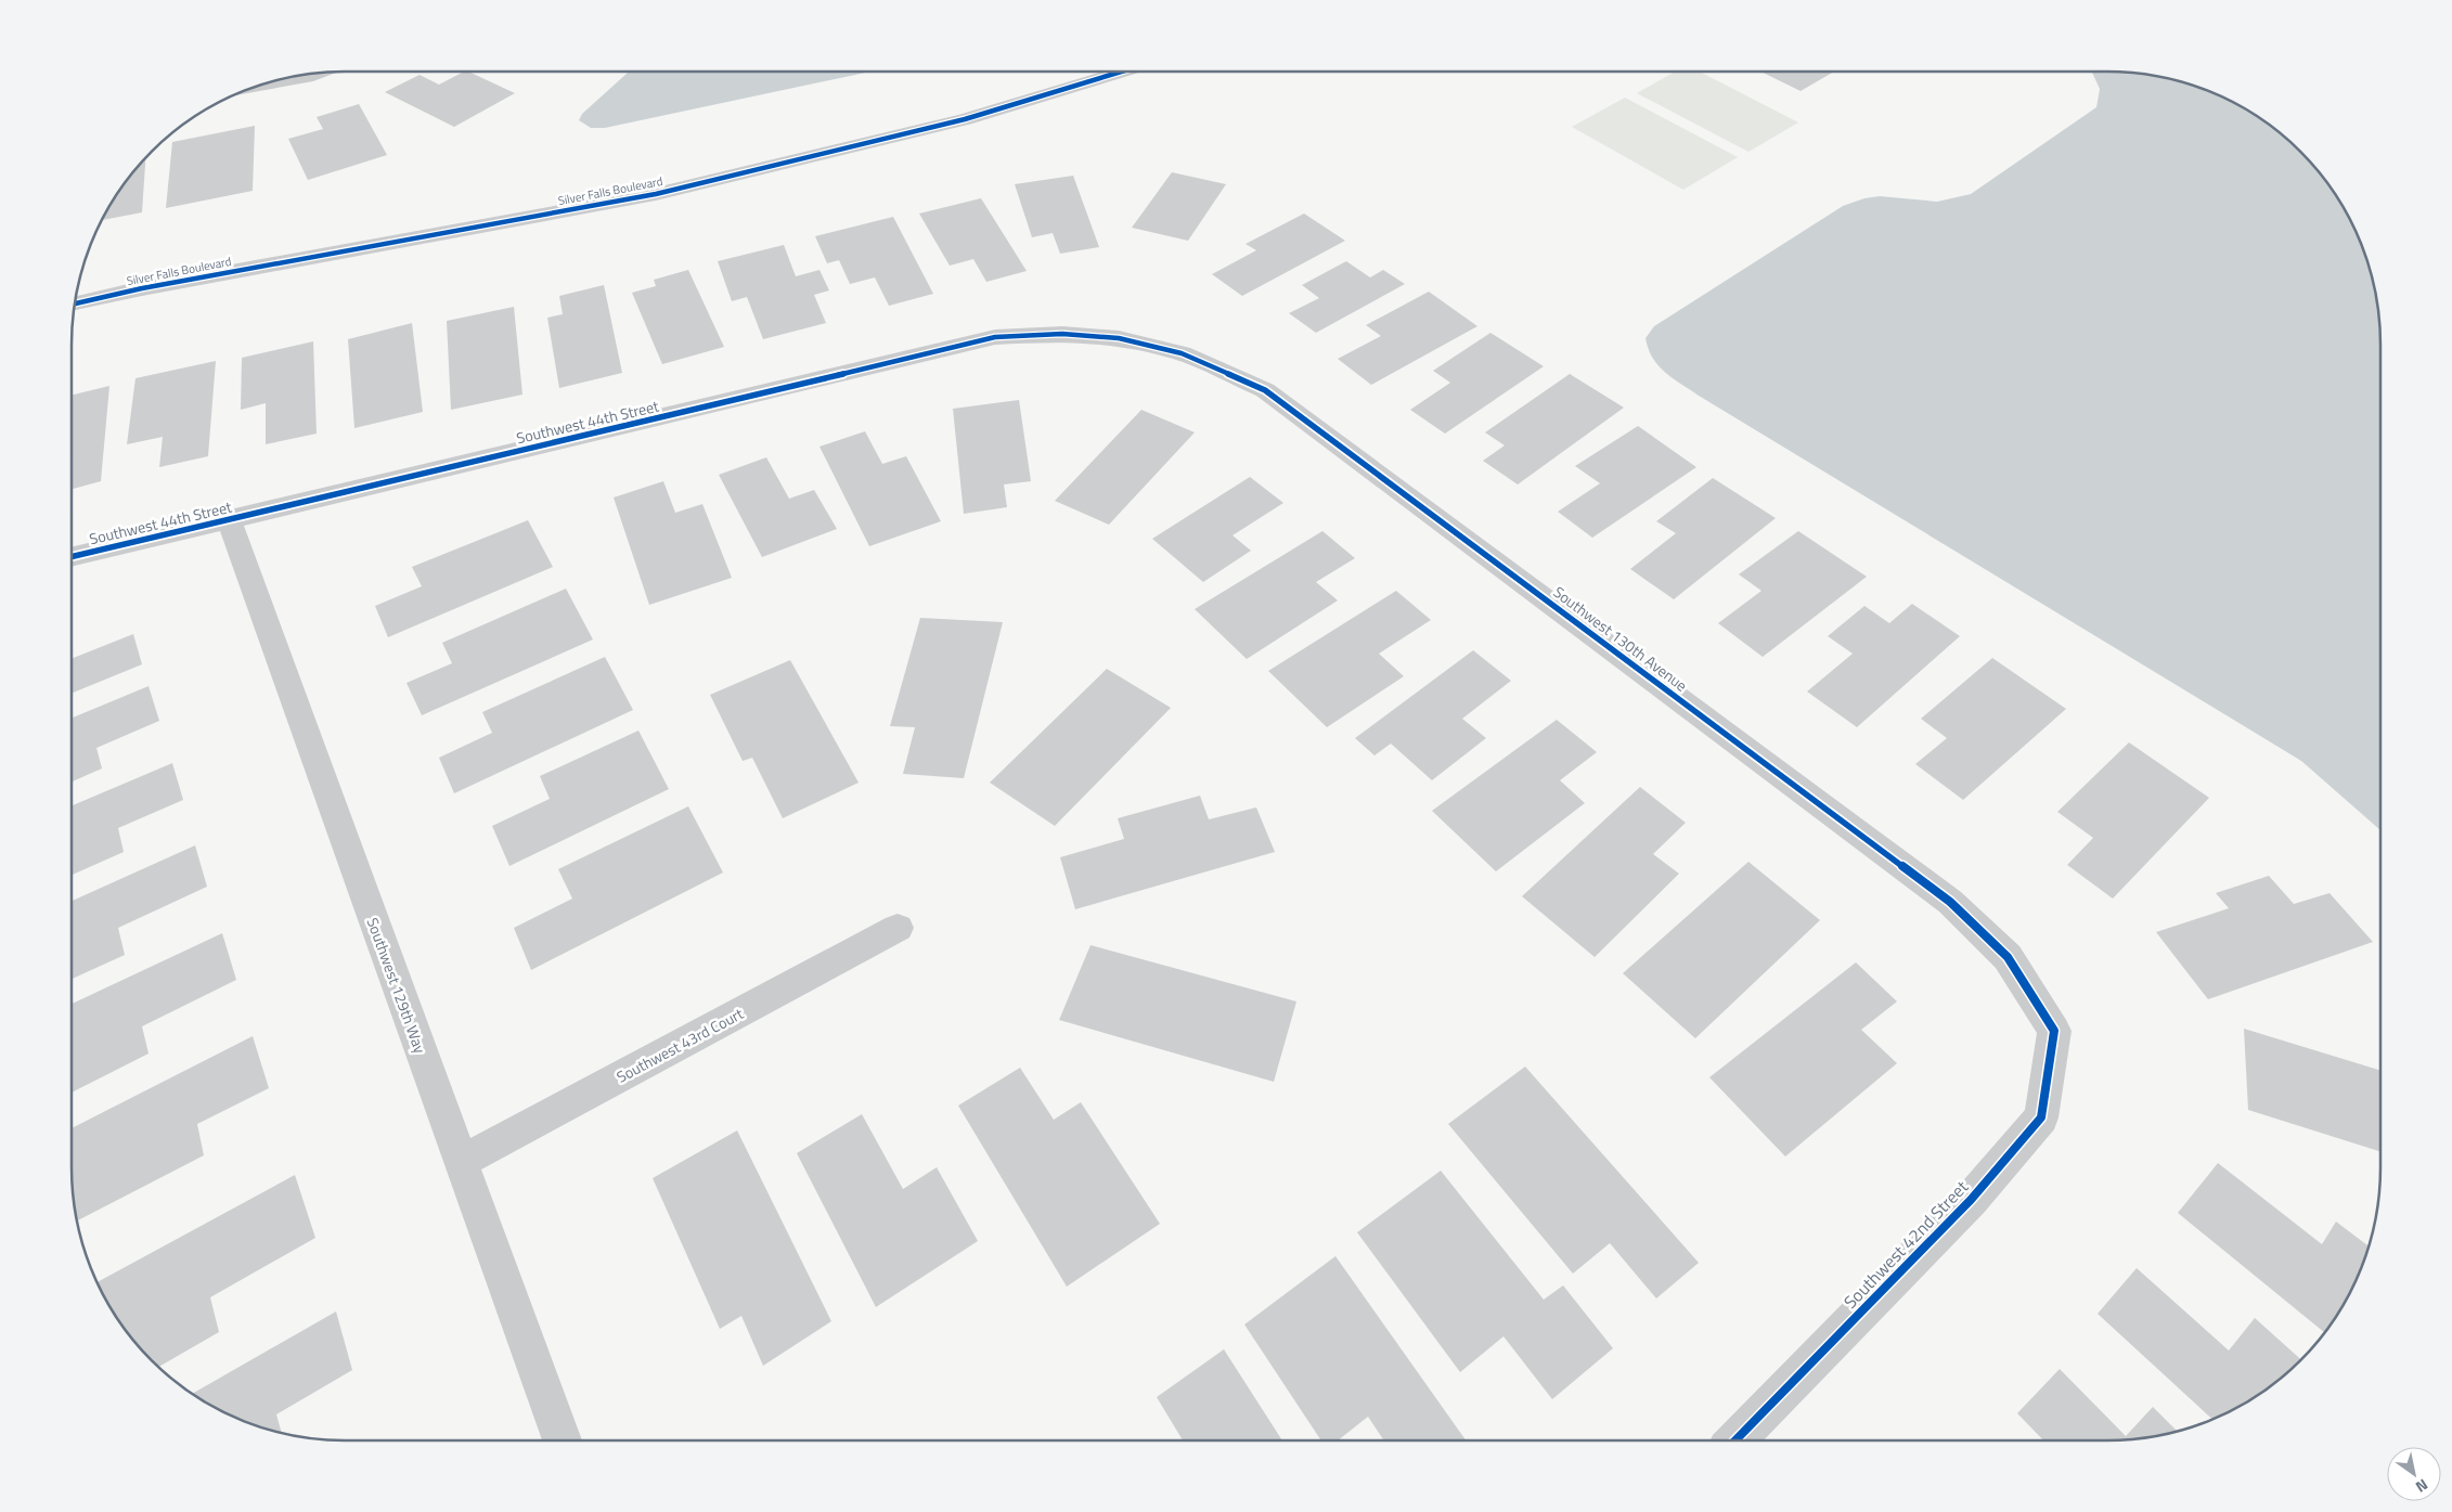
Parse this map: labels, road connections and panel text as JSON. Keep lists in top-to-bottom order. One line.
{"streets":{"street":["Silver Falls Boulevard","Southwest 44th Street","Southwest 130th Avenue","Southwest 129th Way","Southwest 43rd Court","Southwest 42nd Street"]},"crossings":[["Southwest 44th Street","Southwest 130th Avenue"],["Southwest 44th Street","Southwest 129th Way"],["Southwest 130th Avenue","Southwest 42nd Street"],["Southwest 129th Way","Southwest 43rd Court"]],"north":"bottom right"}
